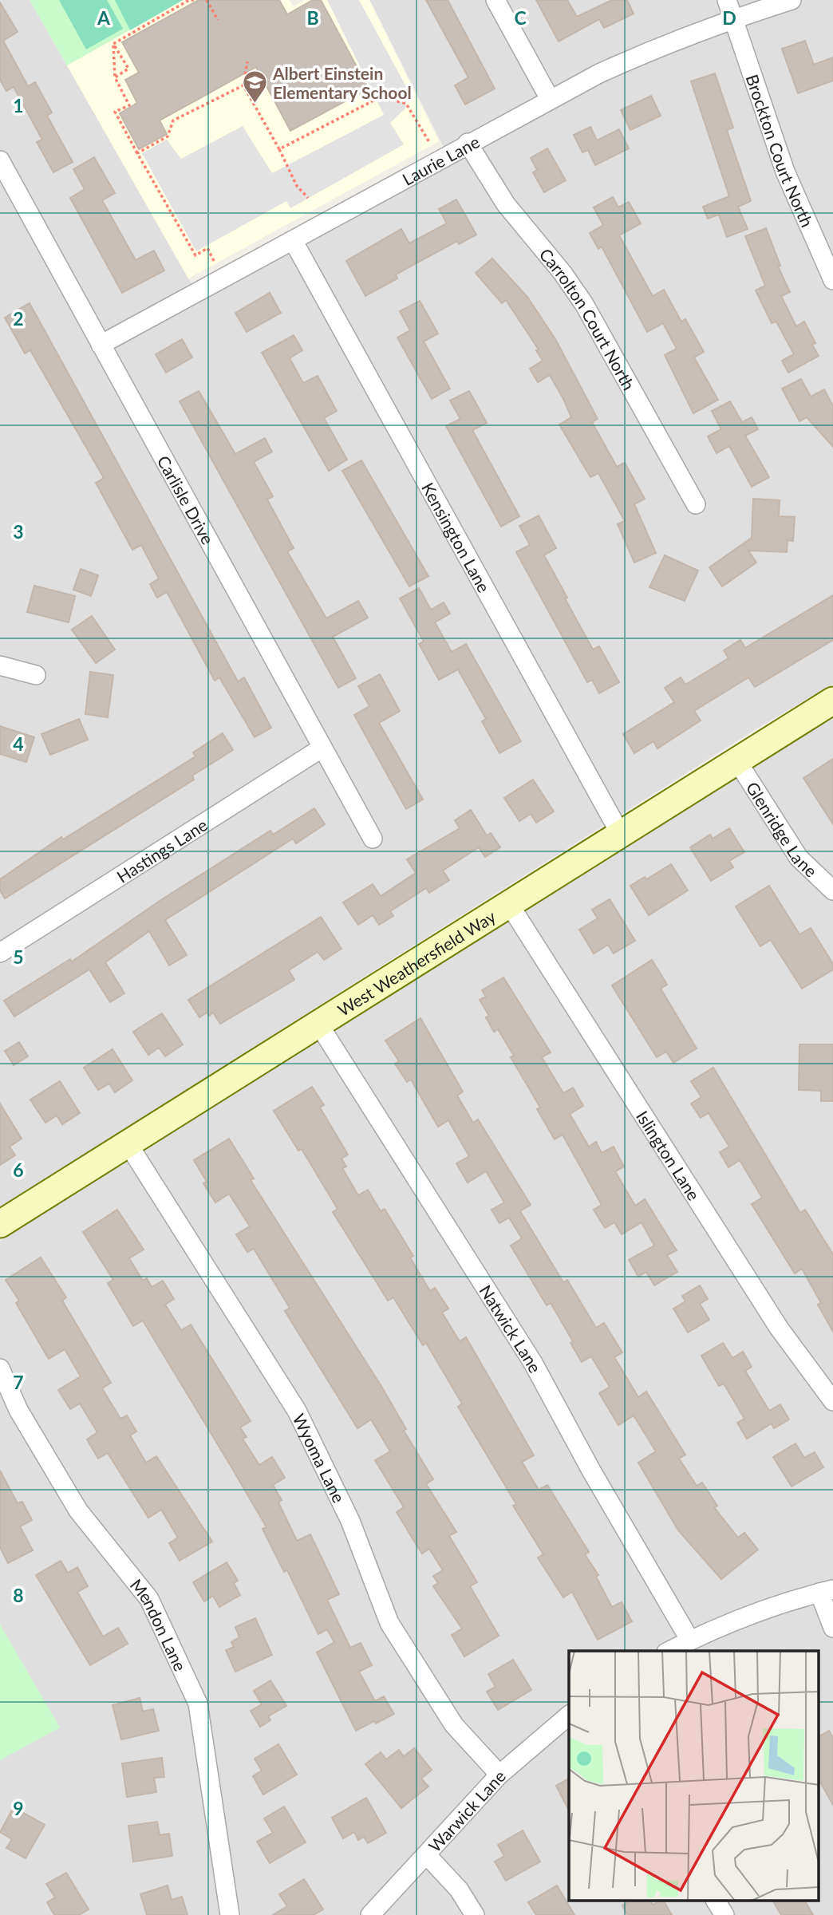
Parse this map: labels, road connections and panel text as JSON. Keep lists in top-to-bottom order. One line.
{"streets":{"street":["Brockton Court North","Laurie Lane","Carrolton Court North","Carlisle Drive","Kensington Lane","Glenridge Lane","Hastings Lane","West Weathersfield Way","Islington Lane","Natwick Lane","Wyoma Lane","Mendon Lane","Warwick Lane"]},"crossings":[["Brockton Court North","Laurie Lane"],["Laurie Lane","Carrolton Court North"],["Laurie Lane","Carlisle Drive"],["Laurie Lane","Kensington Lane"],["Carlisle Drive","Hastings Lane"],["Kensington Lane","West Weathersfield Way"],["Glenridge Lane","West Weathersfield Way"],["West Weathersfield Way","Islington Lane"],["West Weathersfield Way","Natwick Lane"],["West Weathersfield Way","Wyoma Lane"],["Wyoma Lane","Warwick Lane"]],"places":{"school or university":["Albert Einstein Elementary School"]},"grid":{"columns":["A","B","C","D"],"rows":["1","2","3","4","5","6","7","8","9"]}}
